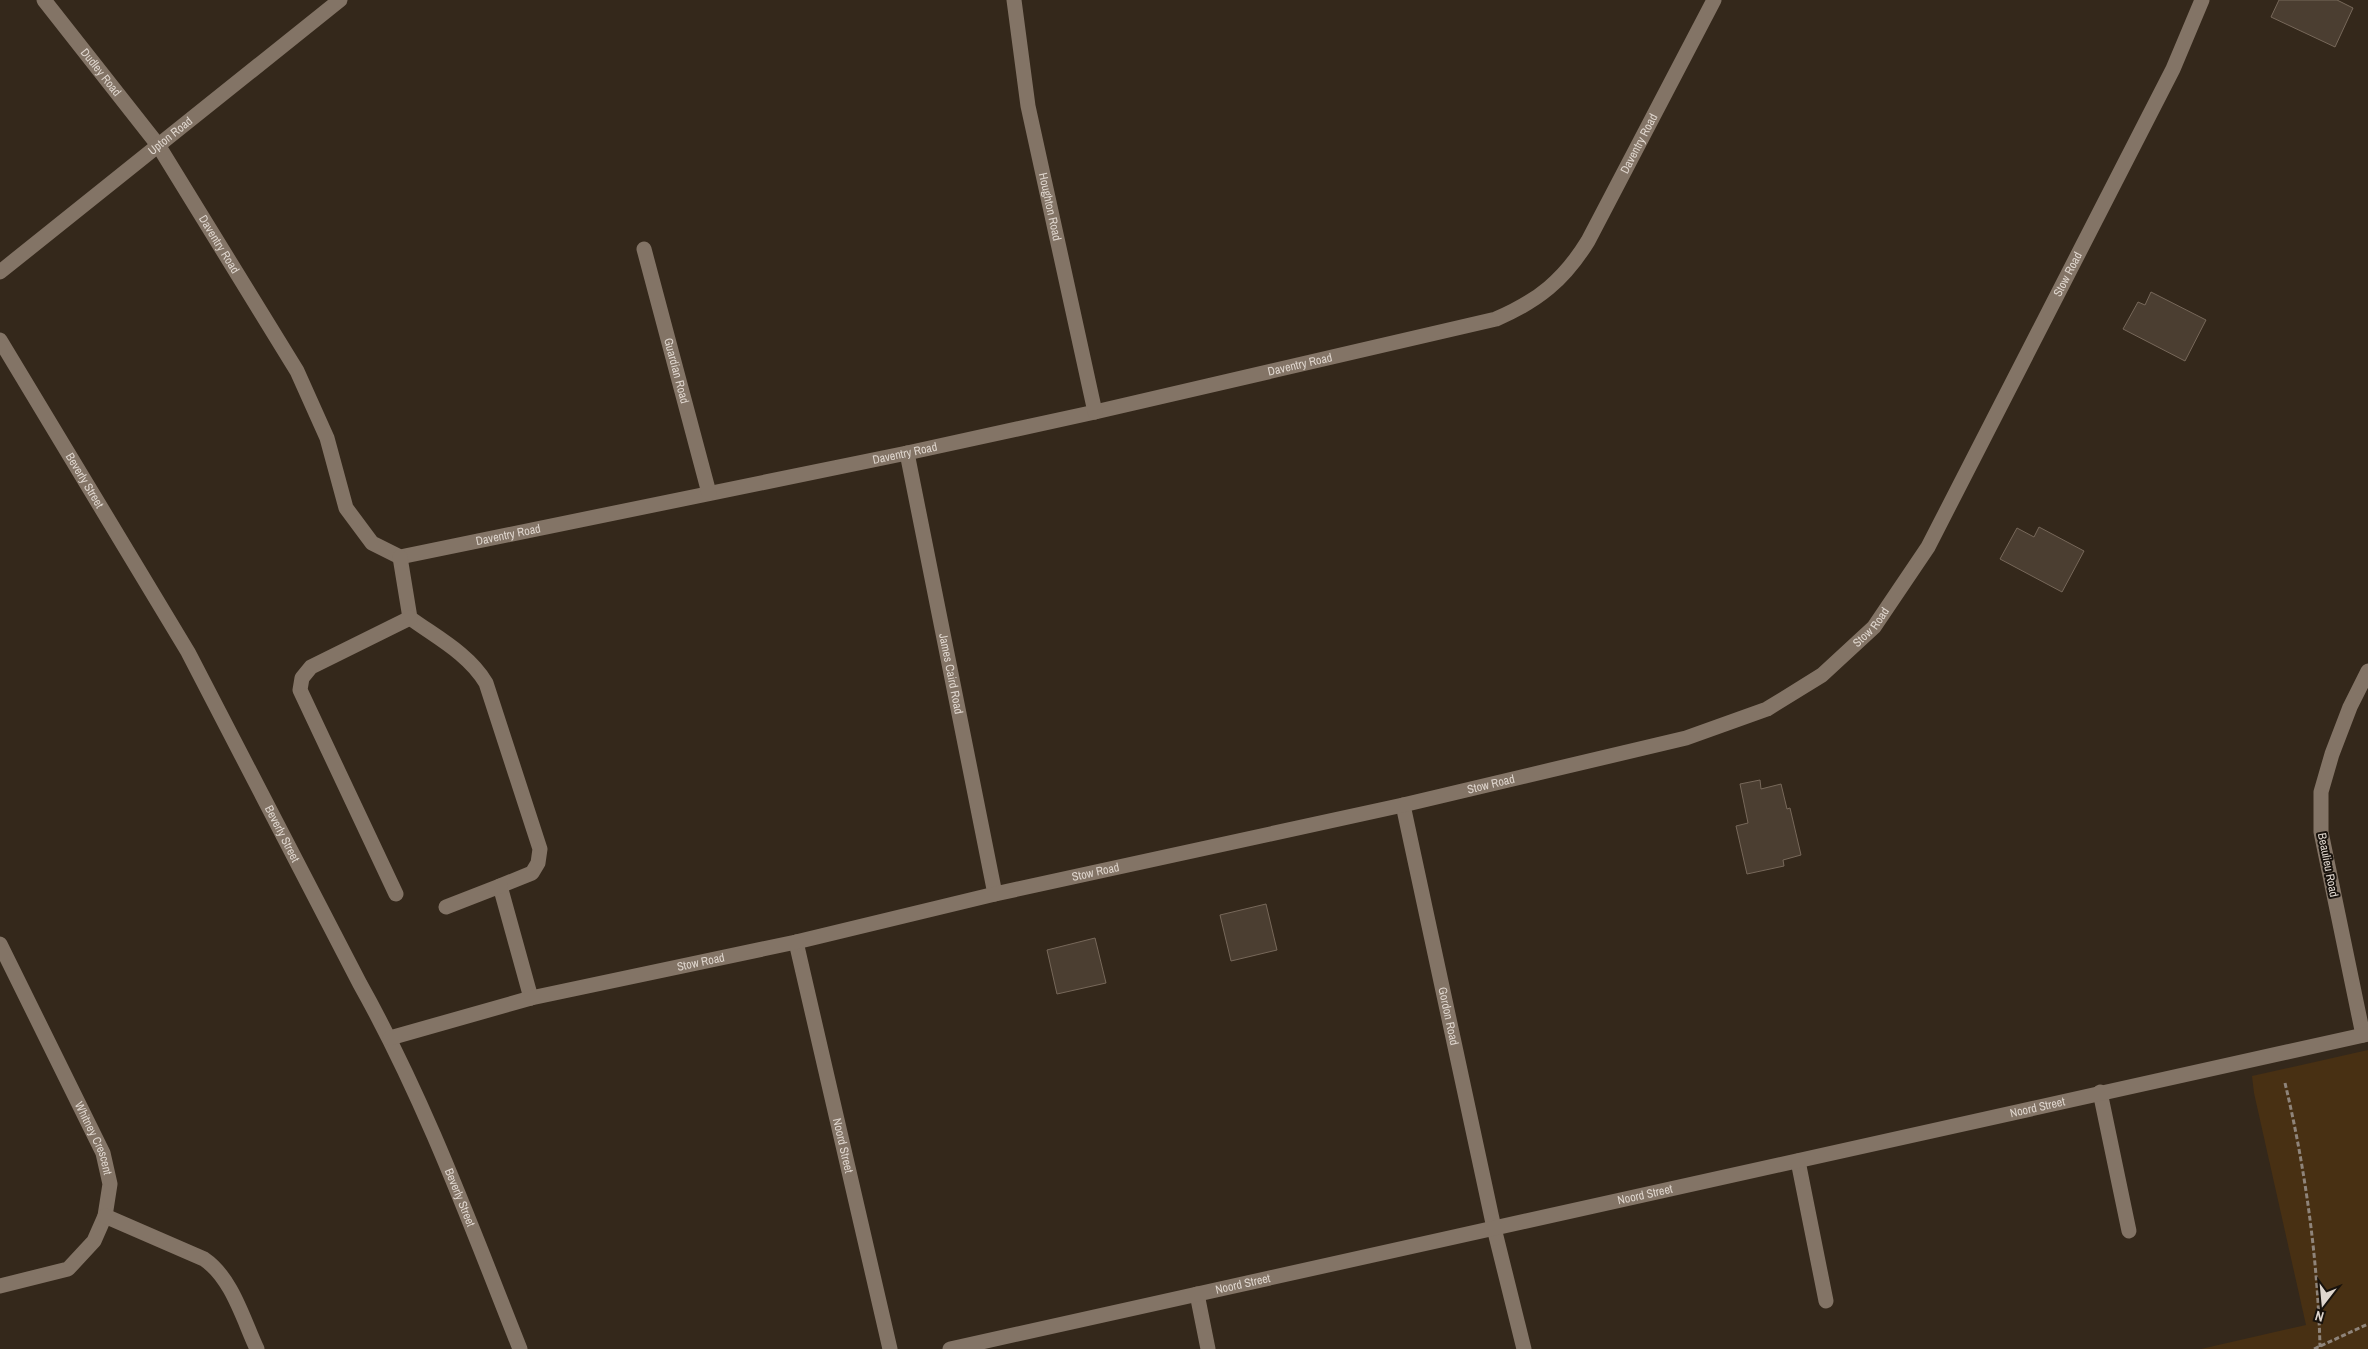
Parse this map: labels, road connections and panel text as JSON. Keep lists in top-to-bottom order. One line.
{"streets":{"street":["Dudley Road","Upton Road","Daventry Road","Houghton Road","Stow Road","Guardian Road","Beverly Street","James Caird Road","Beaulieu Road","Gordon Road","Noord Street","Whitney Crescent"]},"crossings":[["Dudley Road","Upton Road"],["Dudley Road","Daventry Road"],["Upton Road","Daventry Road"],["Daventry Road","Houghton Road"],["Daventry Road","Guardian Road"],["Daventry Road","James Caird Road"],["Stow Road","Beverly Street"],["Stow Road","James Caird Road"],["Stow Road","Gordon Road"],["Stow Road","Noord Street"],["Beaulieu Road","Noord Street"],["Gordon Road","Noord Street"]],"north":"bottom"}
